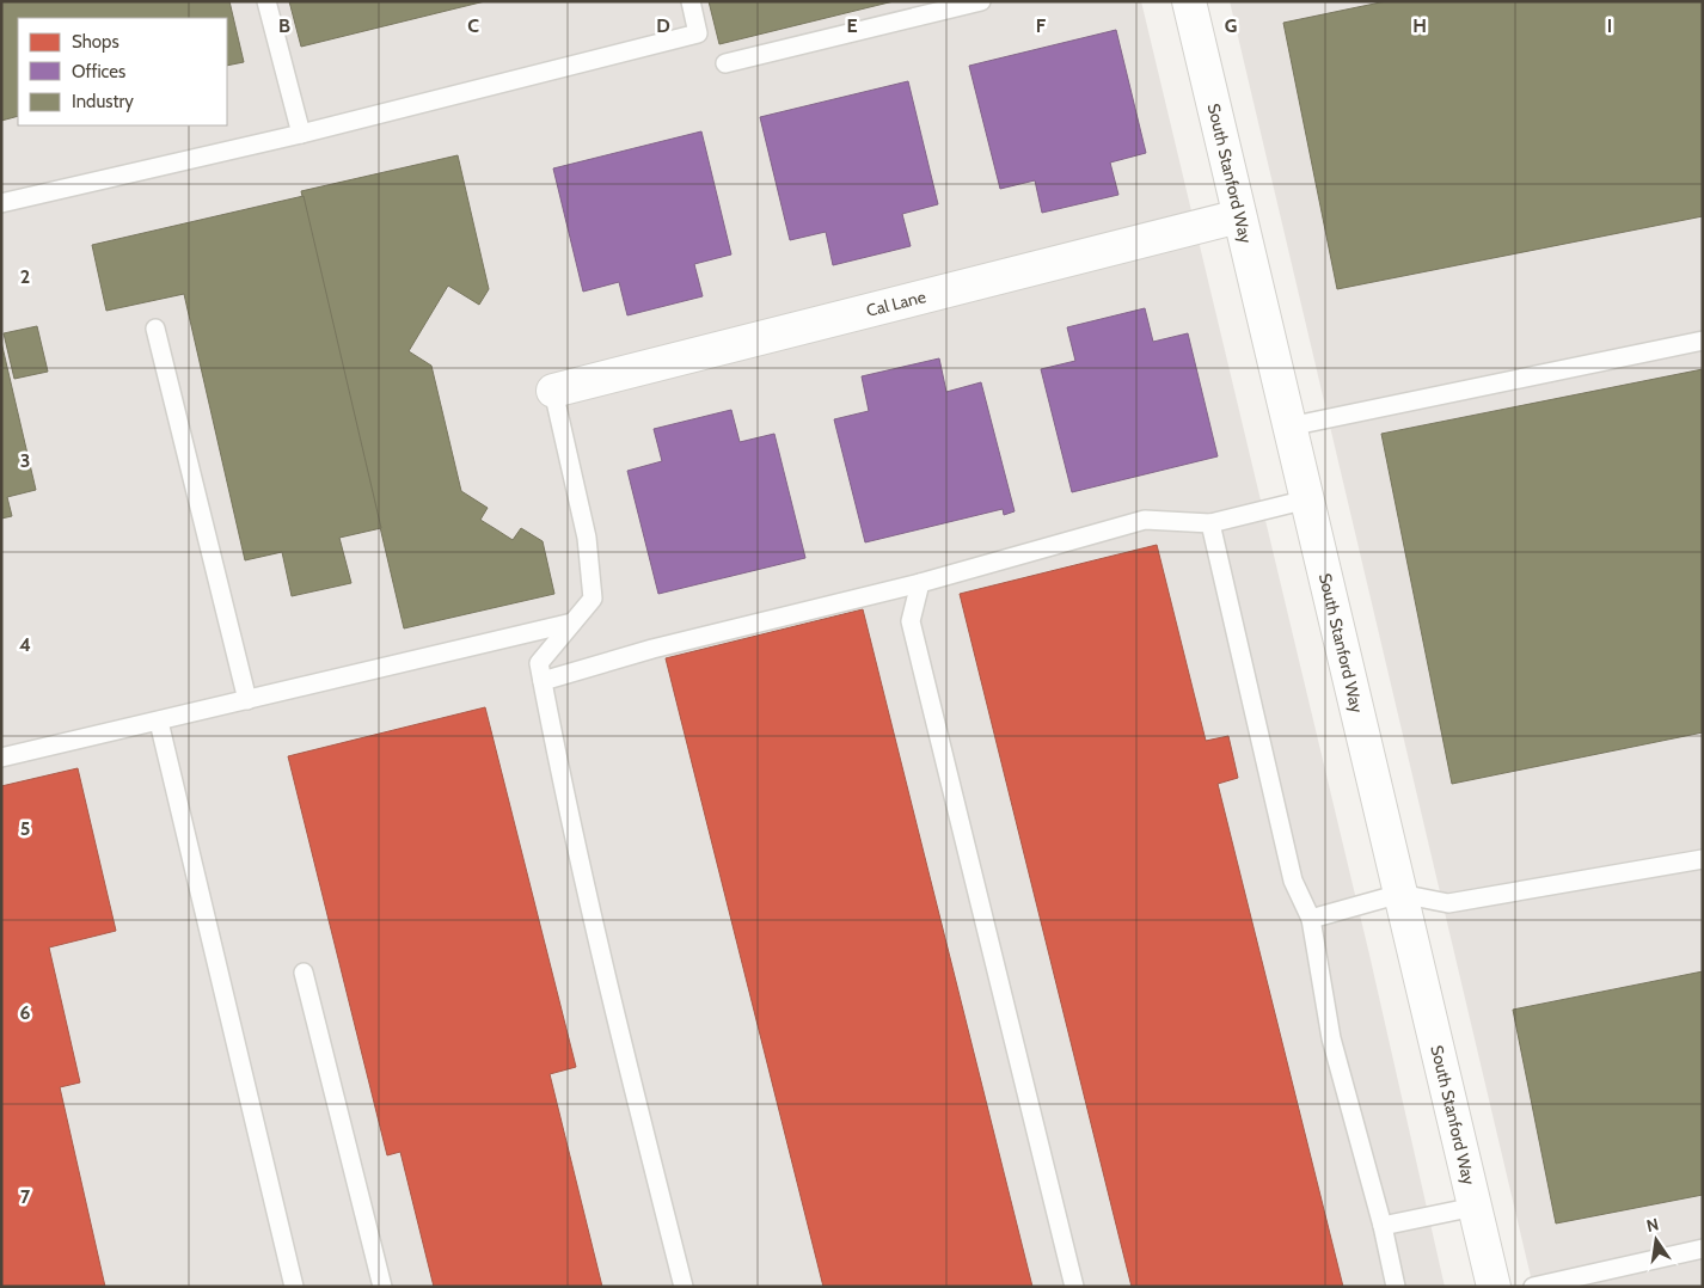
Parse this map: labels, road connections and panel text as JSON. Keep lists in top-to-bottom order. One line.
{"streets":{"street":["South Stanford Way","Cal Lane"]},"crossings":[["South Stanford Way","Cal Lane"]],"legend":["Shops","Offices","Industry"],"north":"top","grid":{"columns":["B","C","D","E","F","G","H","I"],"rows":["2","3","4","5","6","7"]}}
